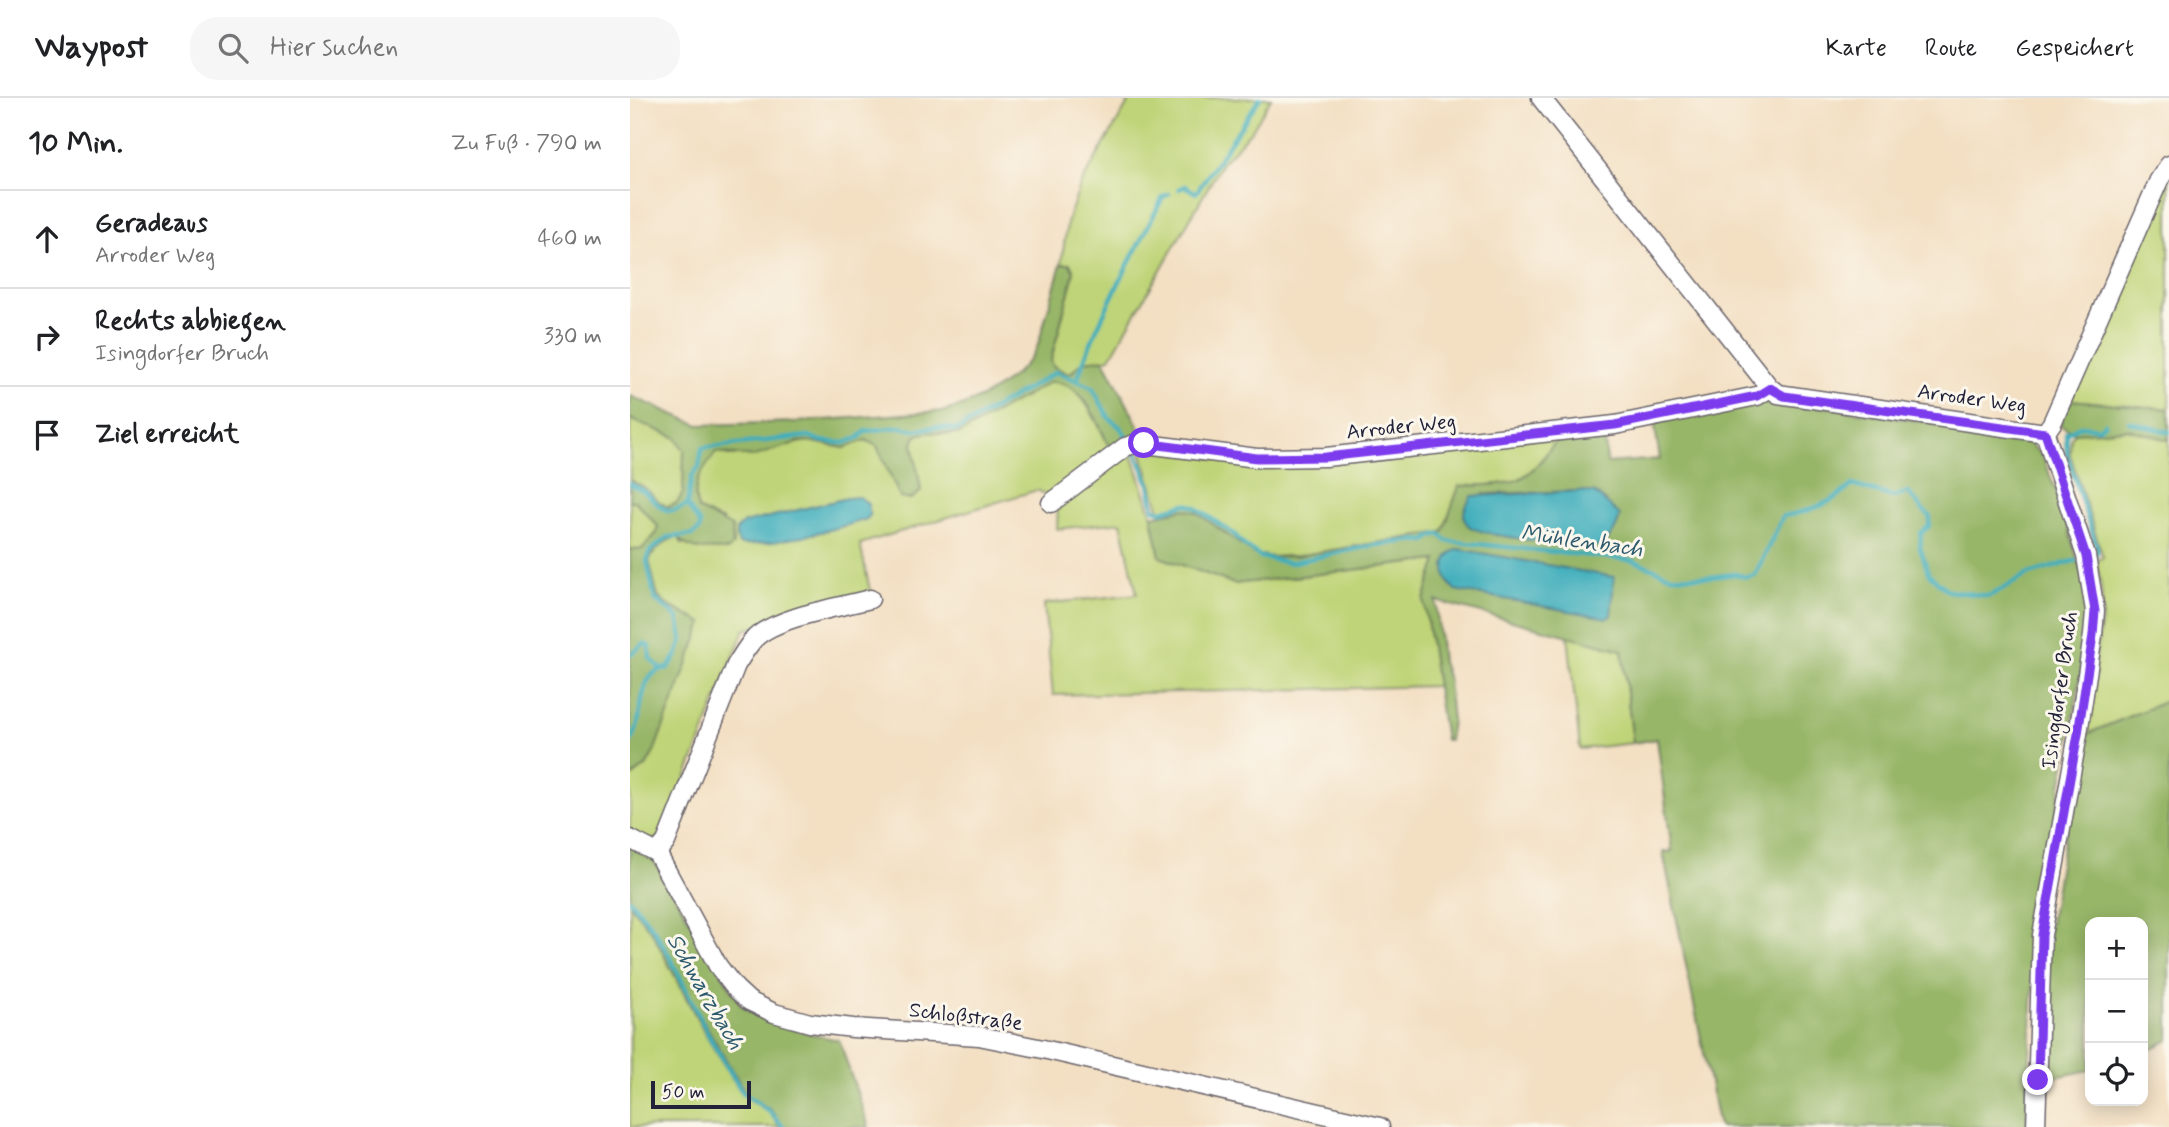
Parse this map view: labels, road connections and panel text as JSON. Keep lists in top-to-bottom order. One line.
{"streets":{"street":["Arroder Weg","Isingdorfer Bruch","Schloßstraße"]},"crossings":[["Arroder Weg","Isingdorfer Bruch"]],"water":["Mühlenbach","Schwarzbach"],"scale_bar":"50 m","page":{"header":"Waypost","search":"Hier suchen","nav":["Karte","Route","Gespeichert"],"heading":["10 Min.","Zu Fuß · 790 m"],"list":[["Geradeaus","Arroder Weg","460 m"],["Rechts abbiegen","Isingdorfer Bruch","330 m"],"Ziel erreicht"],"map_buttons":["+","−"],"scale":"50 m"}}
